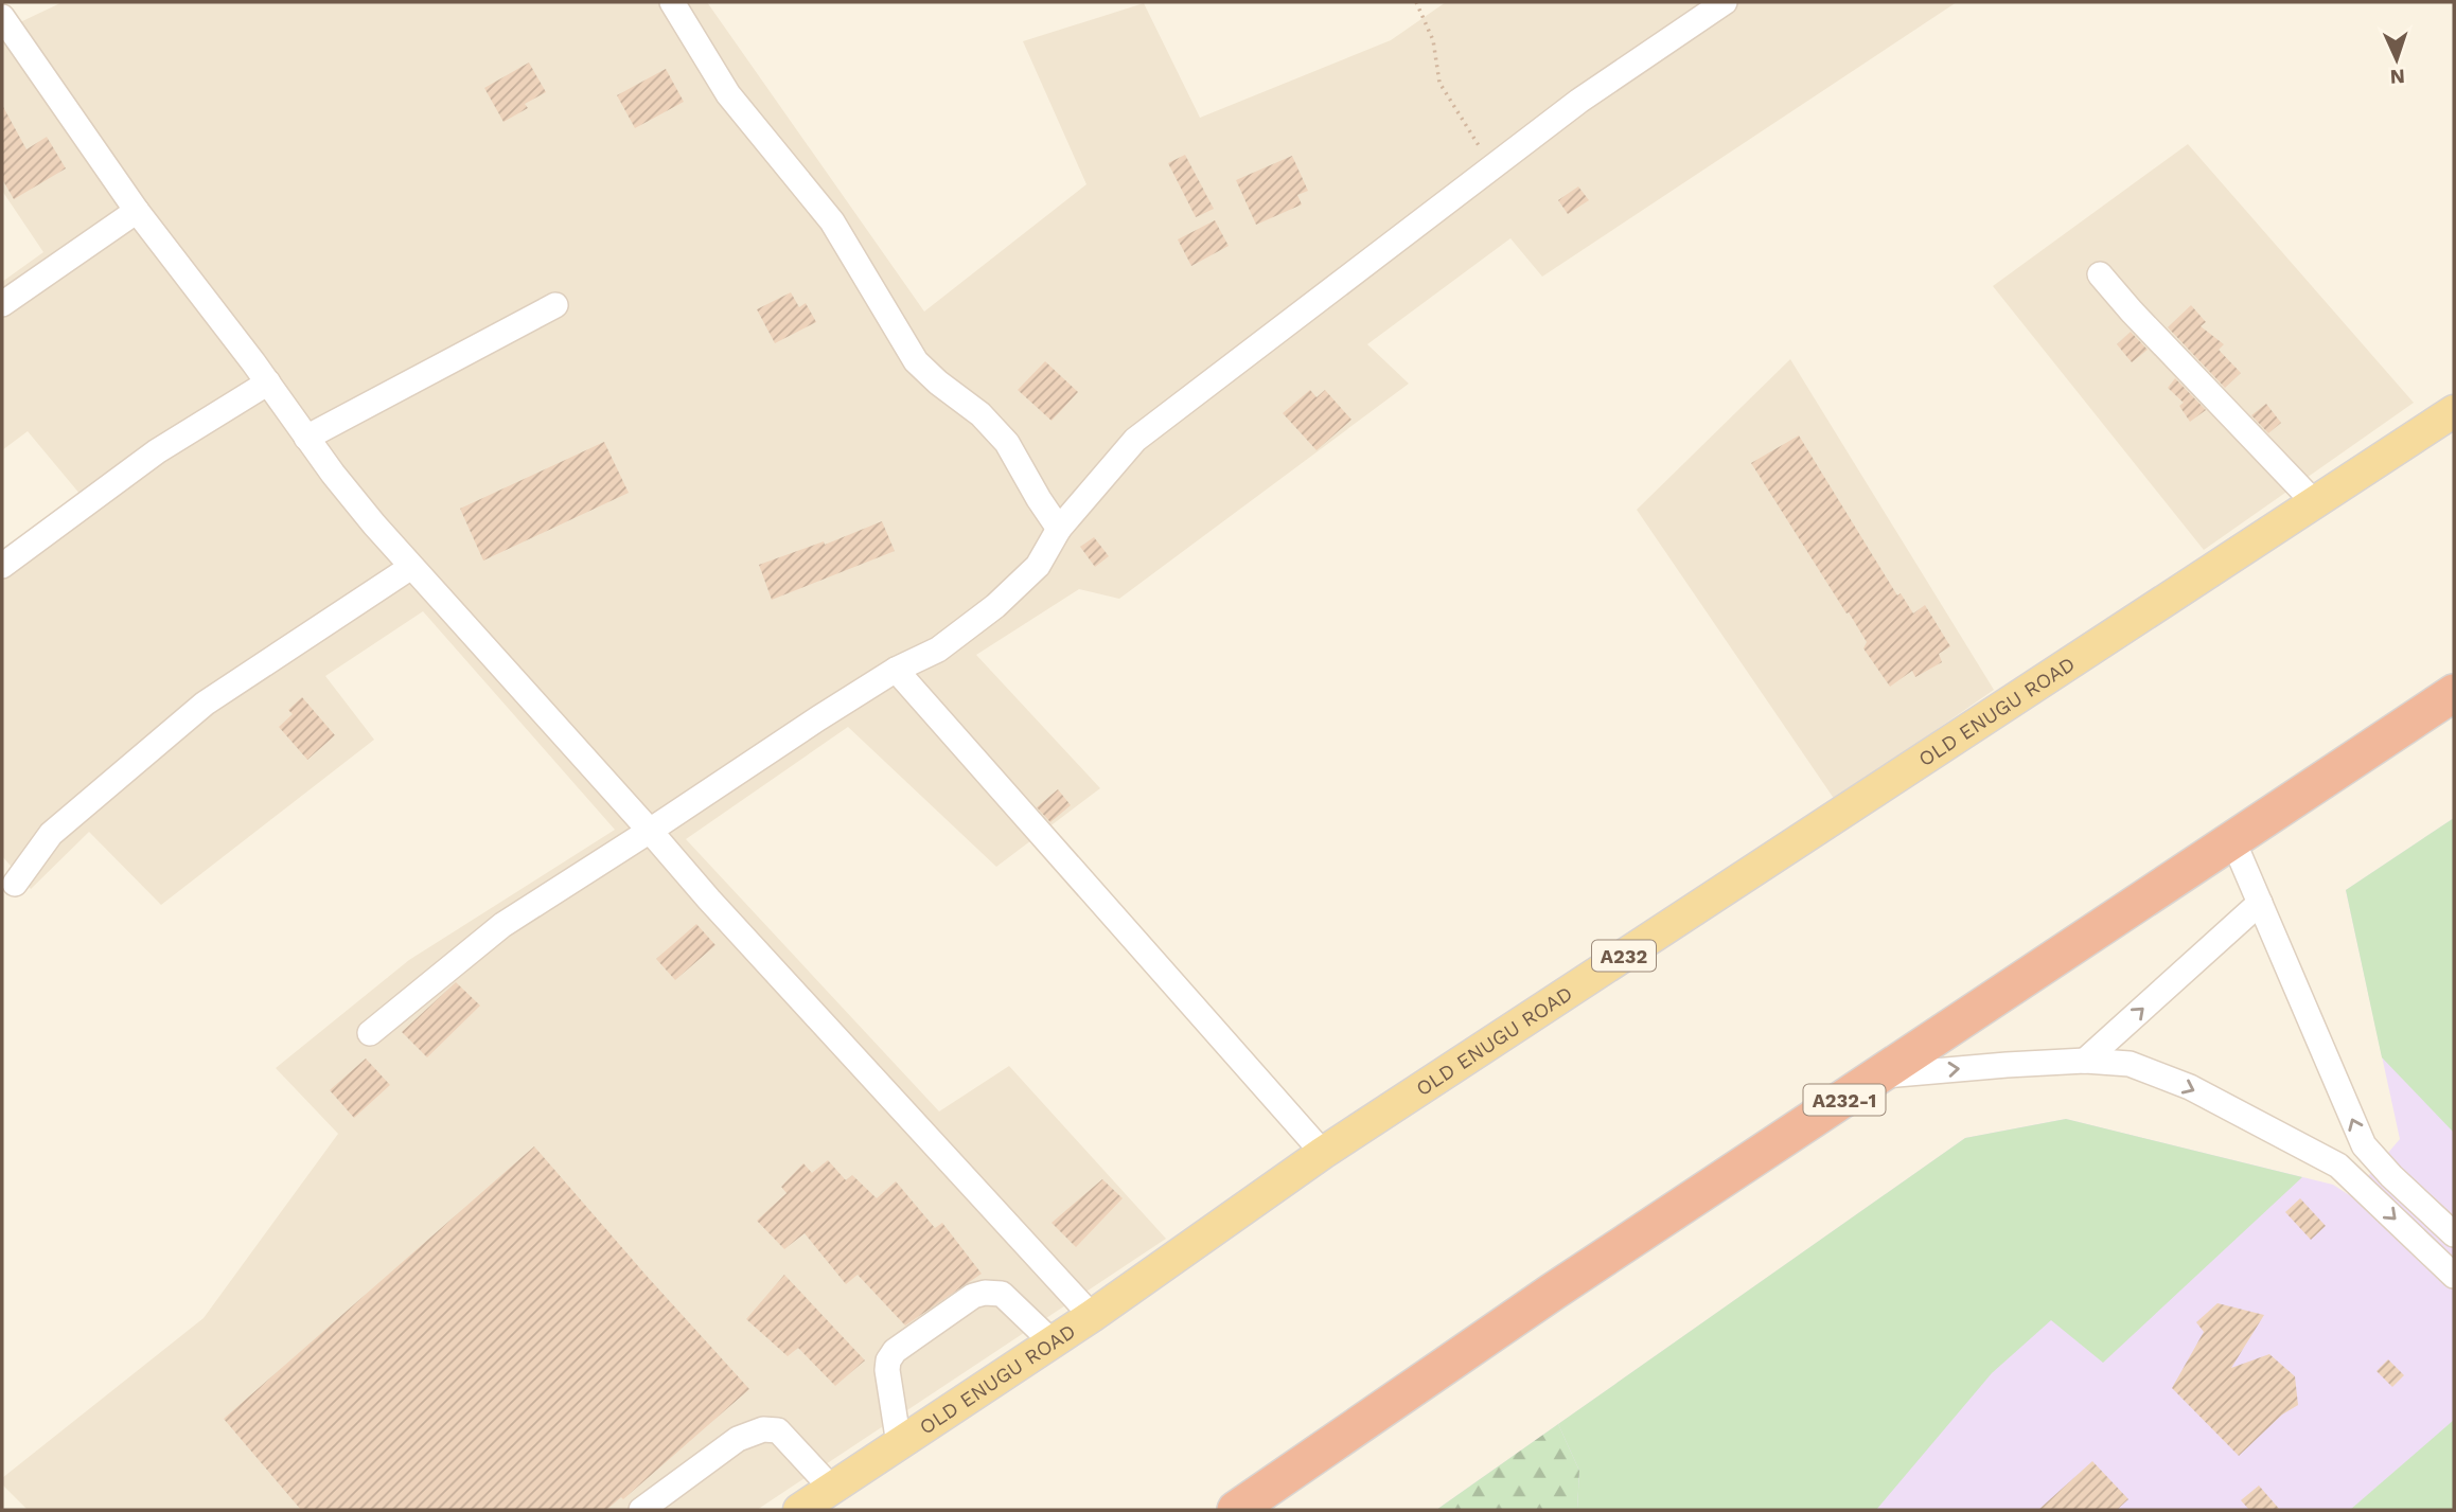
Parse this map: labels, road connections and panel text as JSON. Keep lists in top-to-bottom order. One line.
{"streets":{"highway":["A232-1"],"main road":["OLD ENUGU ROAD","A232"]},"north":"bottom"}
